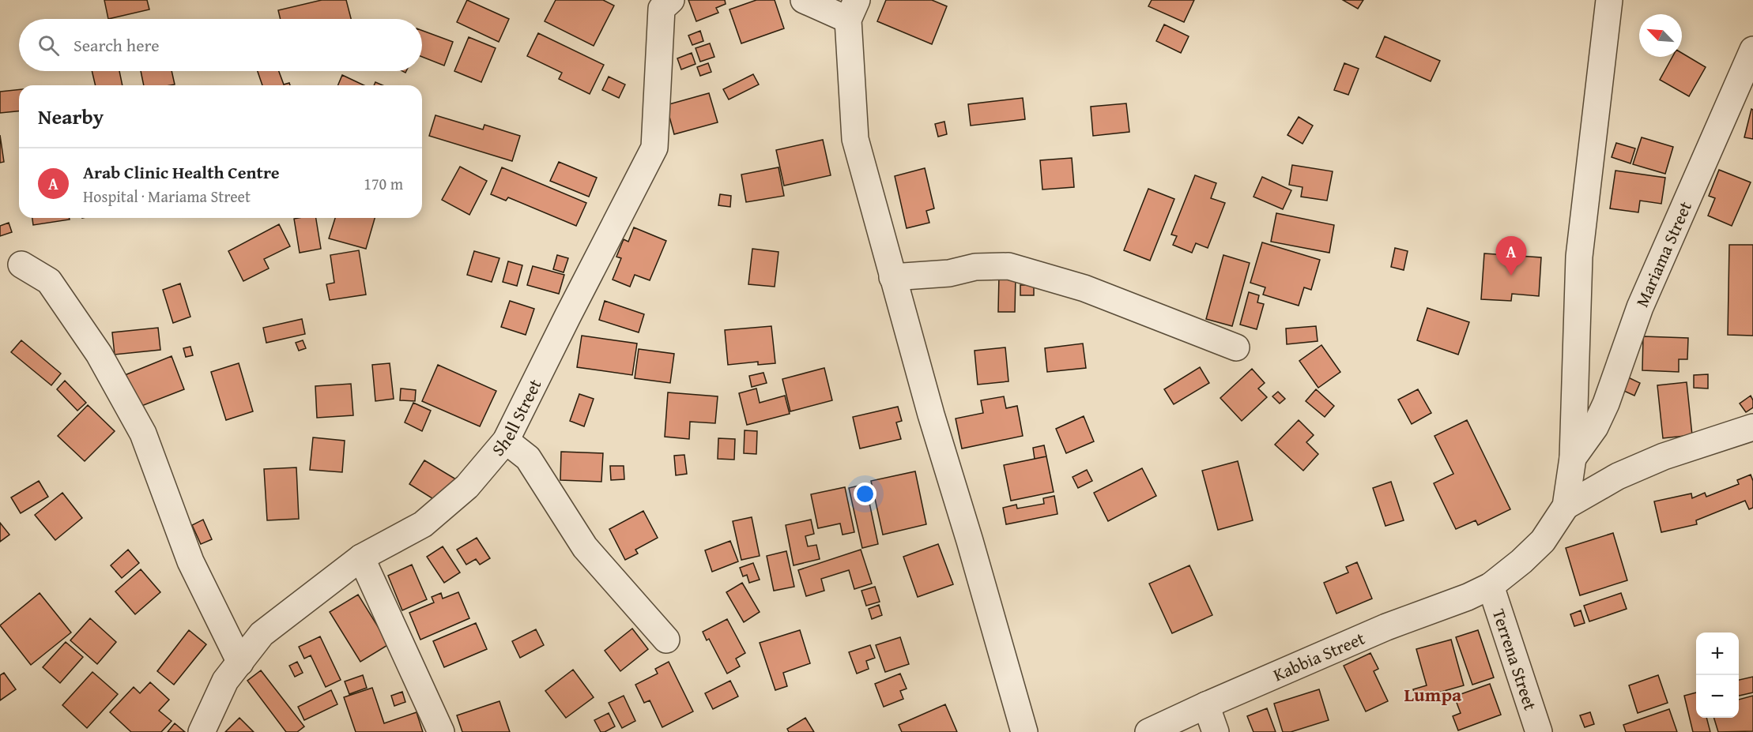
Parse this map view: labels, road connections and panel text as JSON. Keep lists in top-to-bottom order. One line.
{"streets":{"street":["Mariama Street","Shell Street","Kabbia Street","Terrena Street"]},"crossings":[["Kabbia Street","Terrena Street"]],"districts":["Lumpa"],"north":"top left","page":{"search":"Search here","heading":"Nearby","list":[{"mark":"A","name":"Arab Clinic Health Centre","note":"Hospital · Mariama Street","value":"170 m"}],"pins":"A","map_buttons":["+","−"]}}
